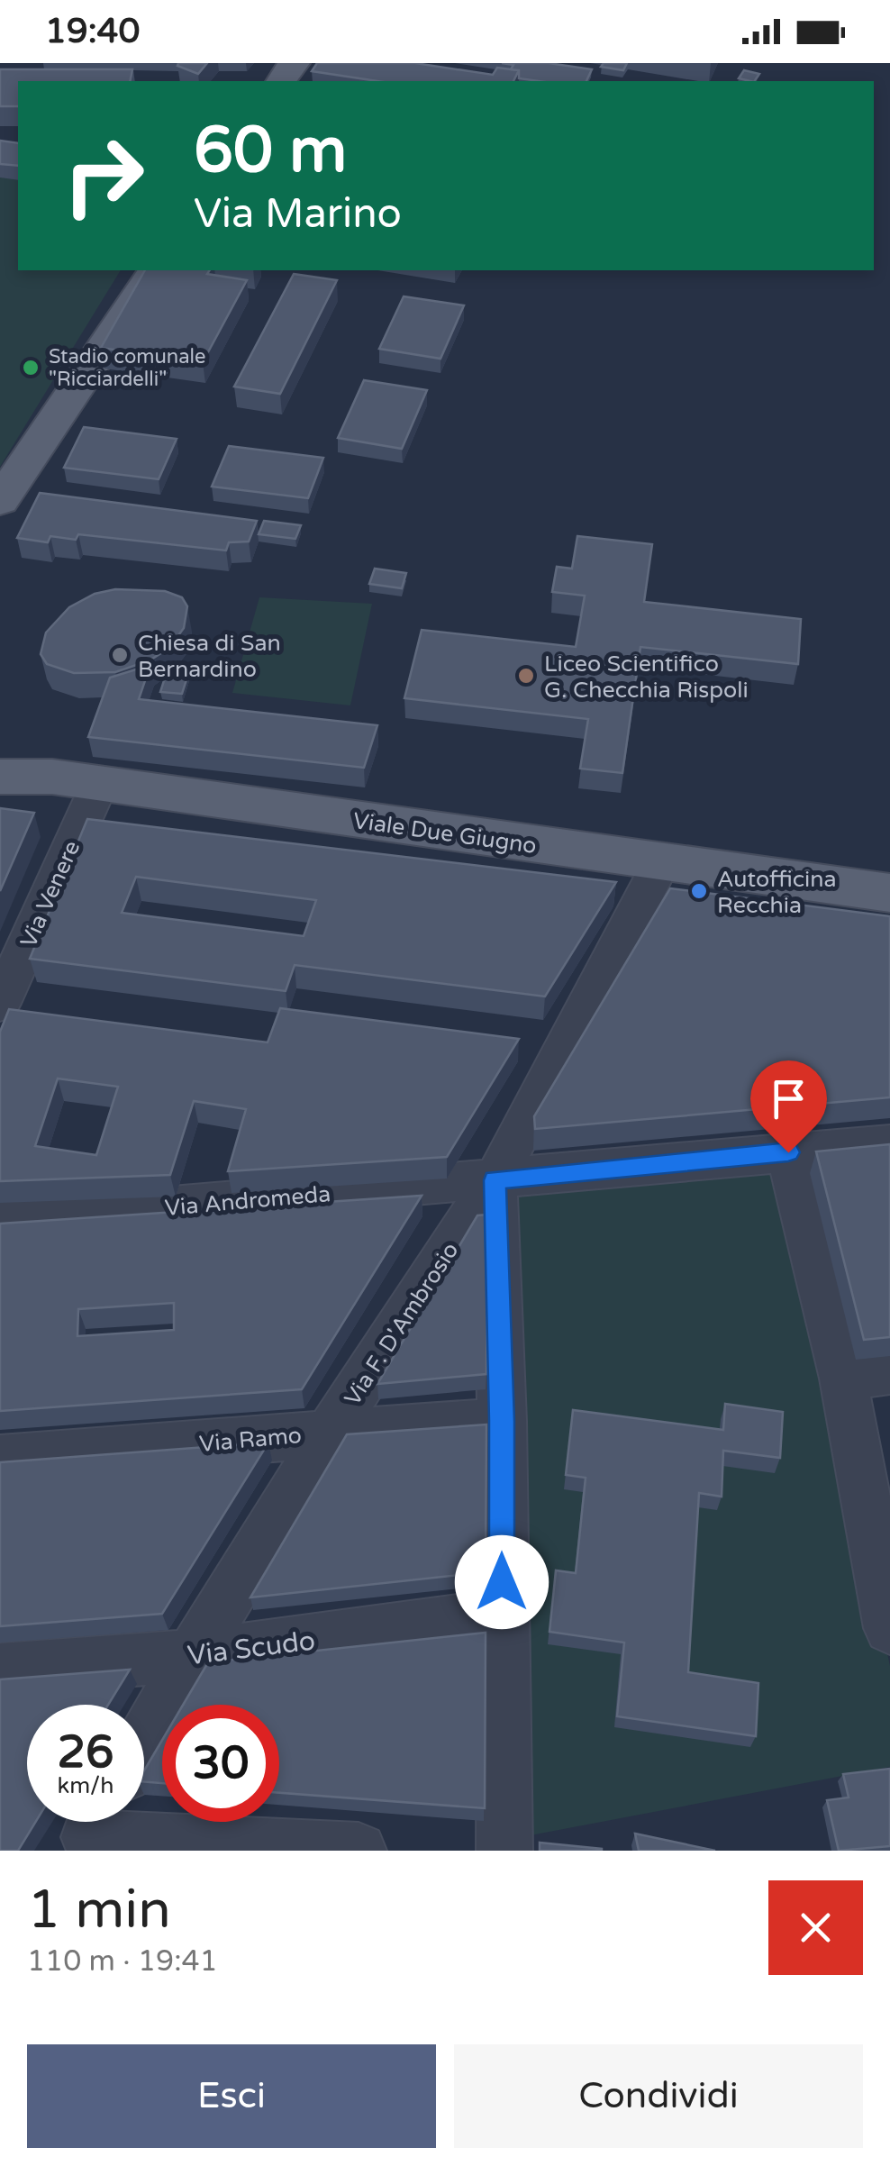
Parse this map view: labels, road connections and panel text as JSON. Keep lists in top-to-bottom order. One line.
{"streets":{"main road":["Viale Due Giugno"],"street":["Via Venere","Via Andromeda","Via F. D'Ambrosio","Via Ramo","Via Scudo"]},"crossings":[["Viale Due Giugno","Via Venere"],["Viale Due Giugno","Via F. D'Ambrosio"],["Via Andromeda","Via F. D'Ambrosio"],["Via F. D'Ambrosio","Via Ramo"],["Via F. D'Ambrosio","Via Scudo"]],"places":["Stadio comunale \"Ricciardelli\"","Chiesa di San Bernardino","Liceo Scientifico G. Checchia Rispoli","Autofficina Recchia"],"page":{"status":"19:40","turn":["60 m","Via Marino"],"speed":"26 km/h","limit":"30","heading":["1 min","110 m · 19:41"],"buttons":["Esci","Condividi"]}}
